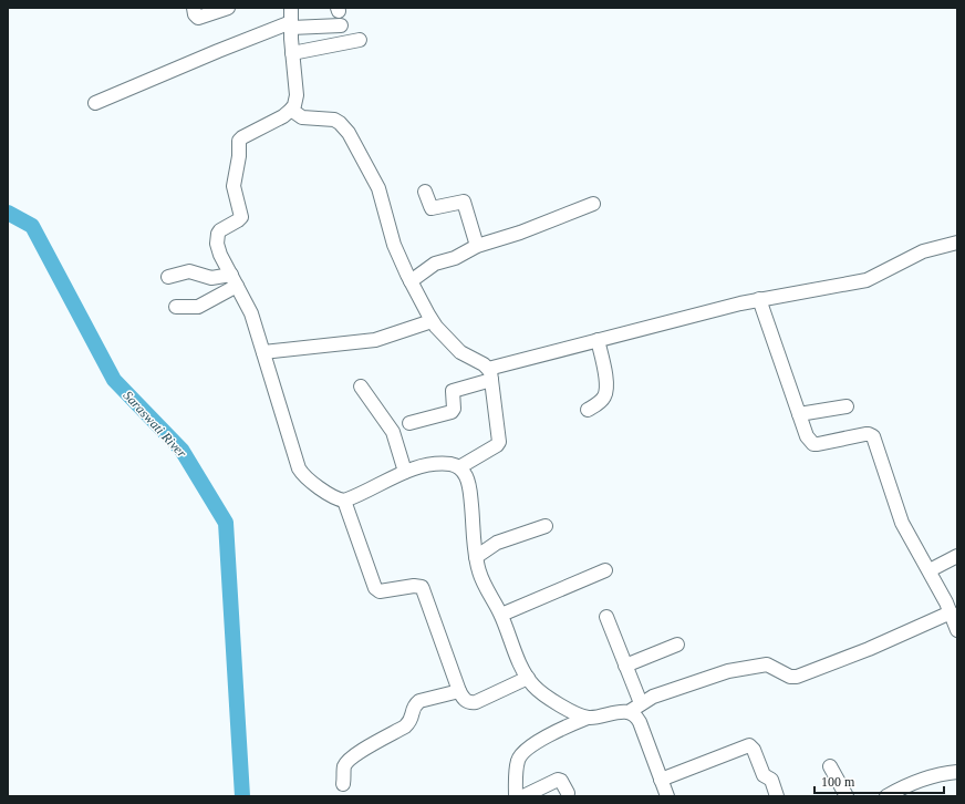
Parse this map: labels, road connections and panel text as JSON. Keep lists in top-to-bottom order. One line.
{"water":["Saraswati River"],"scale_bar":"100 m"}
